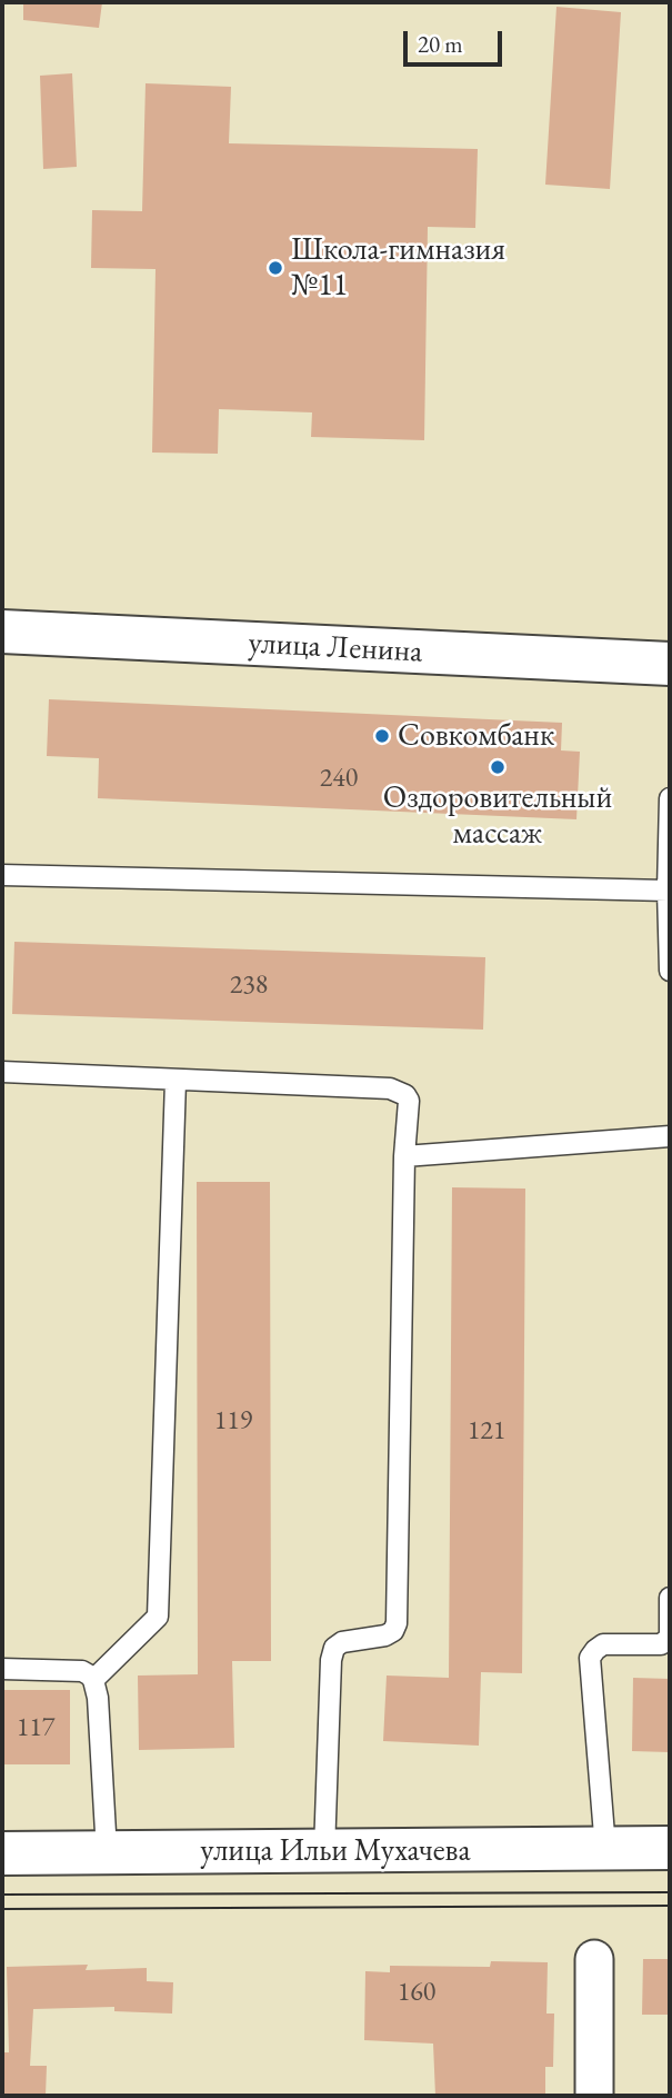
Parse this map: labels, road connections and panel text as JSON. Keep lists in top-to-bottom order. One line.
{"streets":{"street":["улица Ленина","улица Ильи Мухачева"]},"places":["Школа-гимназия №11","Совкомбанк","Оздоровительный массаж"],"house_numbers":["240","238","119","121","117","160"],"scale_bar":"20 m"}
